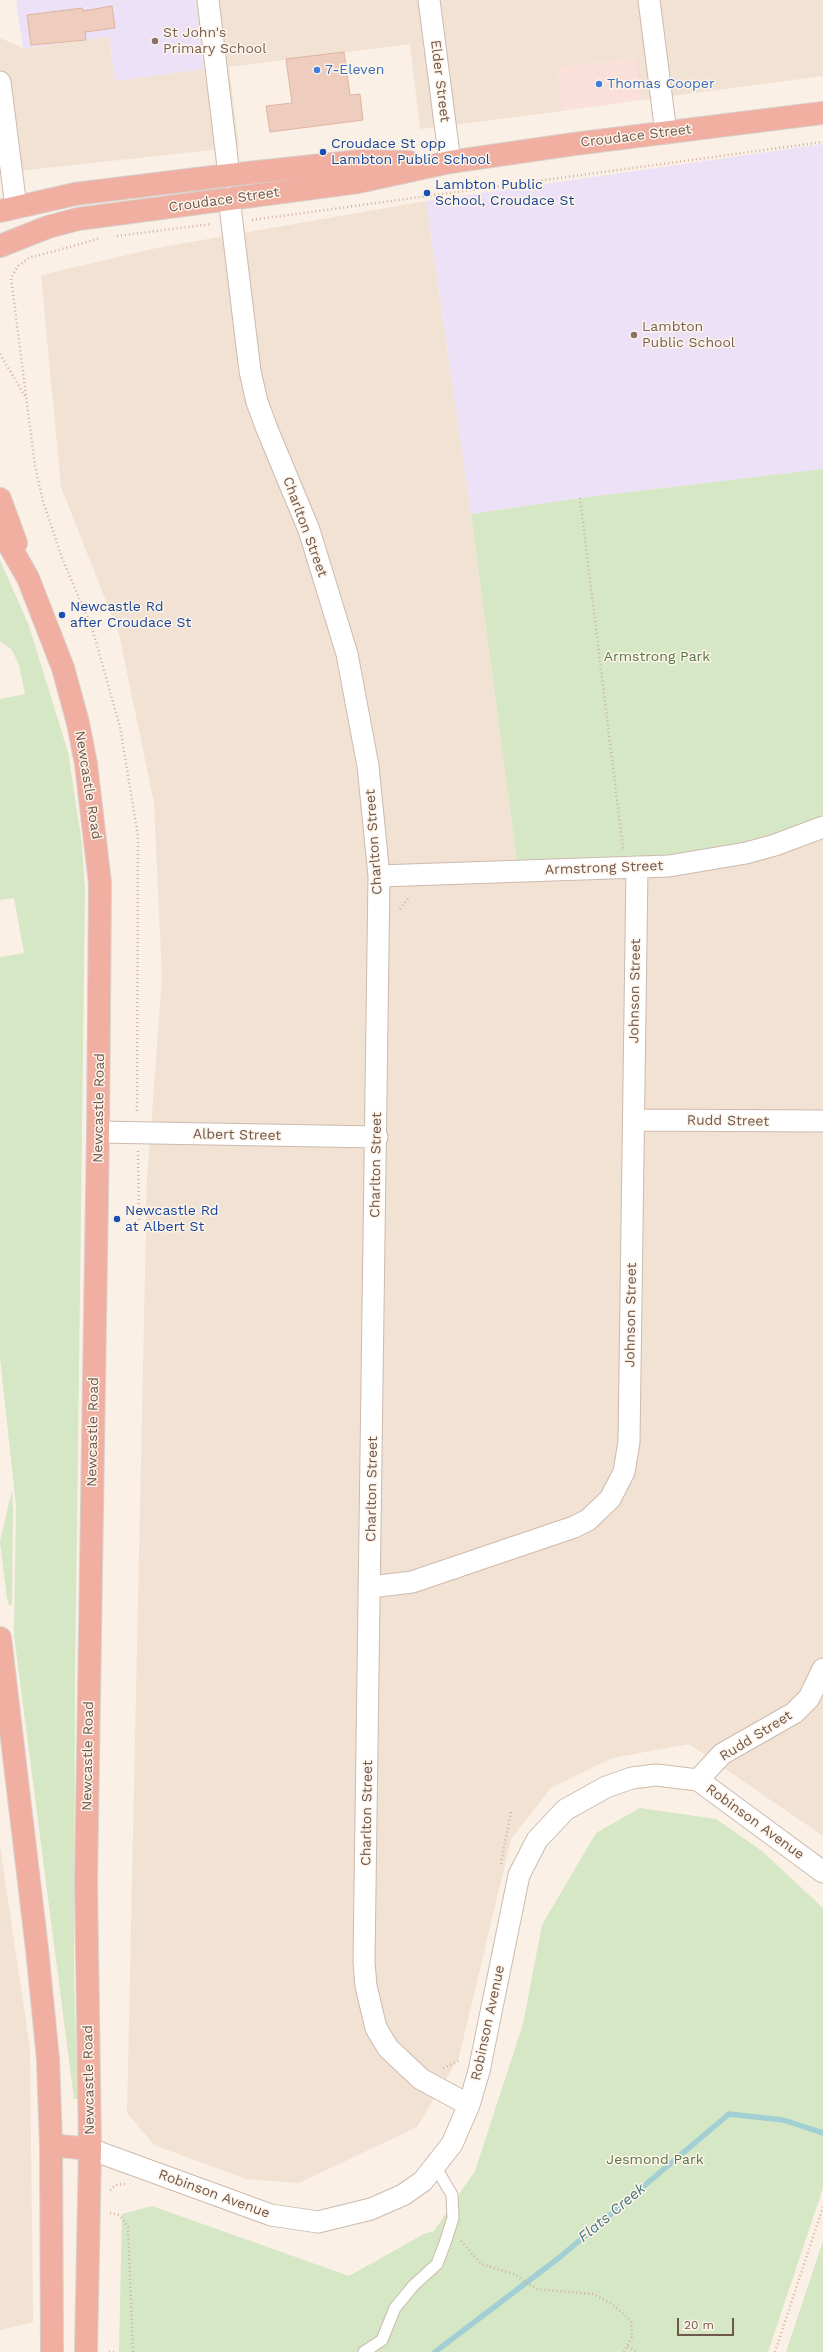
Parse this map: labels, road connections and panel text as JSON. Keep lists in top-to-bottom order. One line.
{"streets":{"highway":["Croudace Street","Newcastle Road"],"street":["Elder Street","Charlton Street","Armstrong Street","Johnson Street","Rudd Street","Albert Street","Robinson Avenue"]},"crossings":[["Elder Street","Croudace Street"],["Croudace Street","Charlton Street"],["Charlton Street","Armstrong Street"],["Charlton Street","Johnson Street"],["Charlton Street","Albert Street"],["Charlton Street","Robinson Avenue"],["Newcastle Road","Albert Street"],["Newcastle Road","Robinson Avenue"],["Armstrong Street","Johnson Street"],["Johnson Street","Rudd Street"],["Rudd Street","Robinson Avenue"]],"water":["Flats Creek"],"parks":["Armstrong Park","Jesmond Park"],"places":["St John's Primary School","7-Eleven","Thomas Cooper","Croudace St opp Lambton Public School","Lambton Public School, Croudace St","Lambton Public School","Newcastle Rd after Croudace St","Newcastle Rd at Albert St"],"scale_bar":"20 m"}
